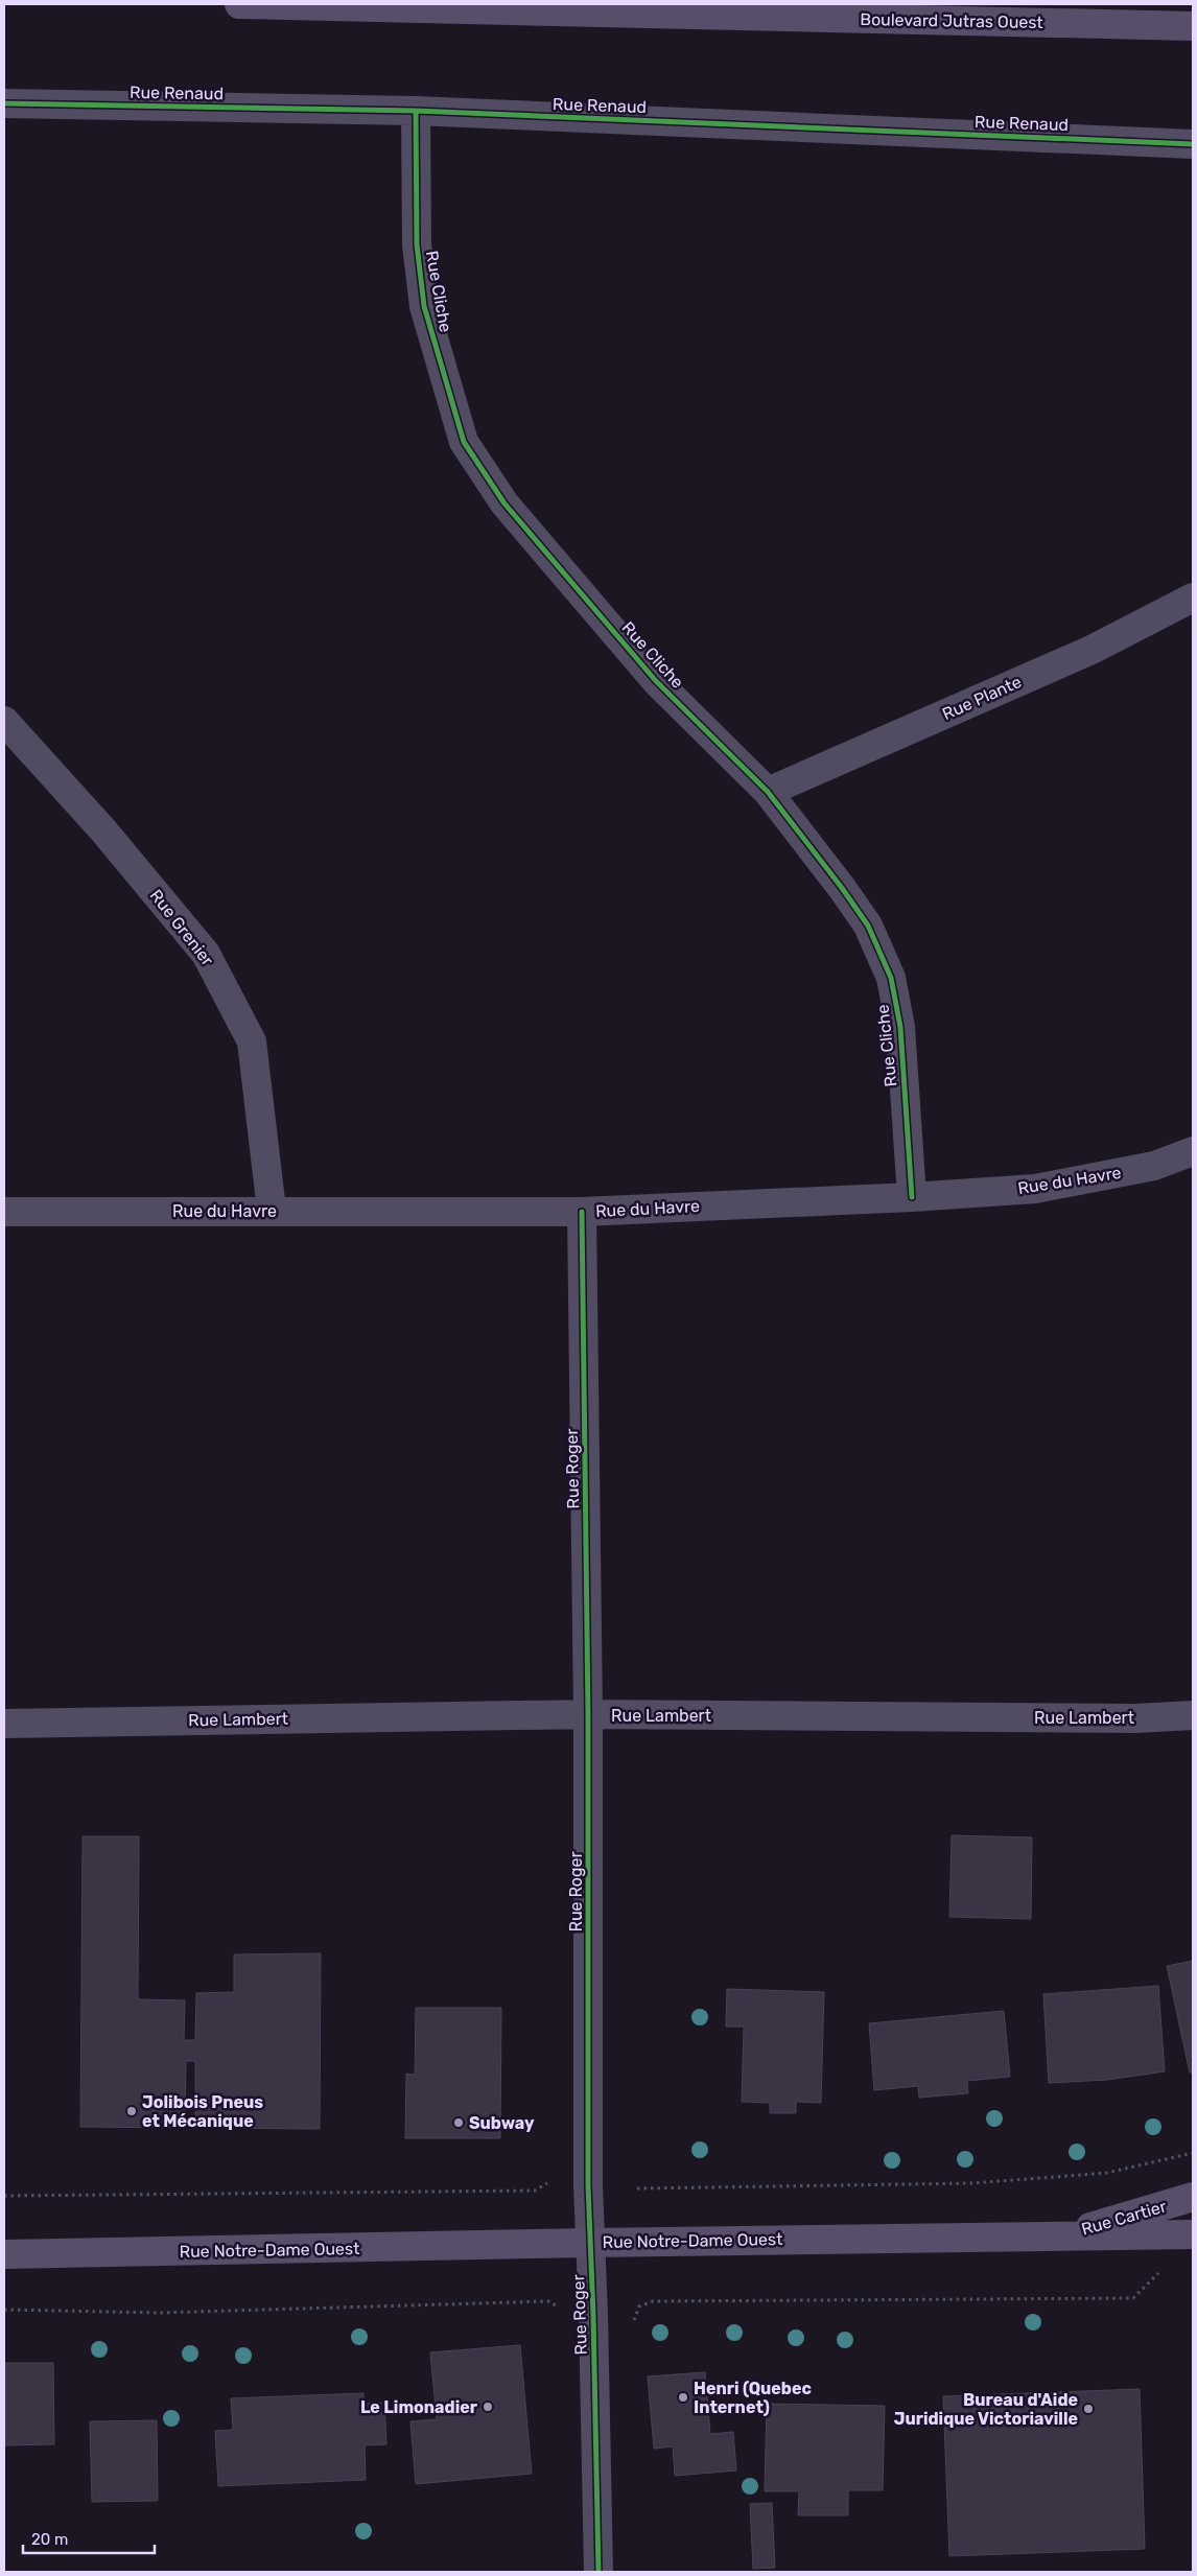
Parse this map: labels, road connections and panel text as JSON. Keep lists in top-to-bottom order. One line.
{"streets":{"street":["Boulevard Jutras Ouest","Rue Renaud","Rue Cliche","Rue Plante","Rue Grenier","Rue du Havre","Rue Roger","Rue Lambert","Rue Cartier","Rue Notre-Dame Ouest"]},"crossings":[["Rue Renaud","Rue Cliche"],["Rue Cliche","Rue Plante"],["Rue Cliche","Rue du Havre"],["Rue Grenier","Rue du Havre"],["Rue du Havre","Rue Roger"],["Rue Roger","Rue Lambert"],["Rue Roger","Rue Notre-Dame Ouest"],["Rue Cartier","Rue Notre-Dame Ouest"]],"places":["Jolibois Pneus et Mécanique","Subway","Henri (Quebec Internet)","Le Limonadier","Bureau d'Aide Juridique Victoriaville"],"scale_bar":"20 m"}
